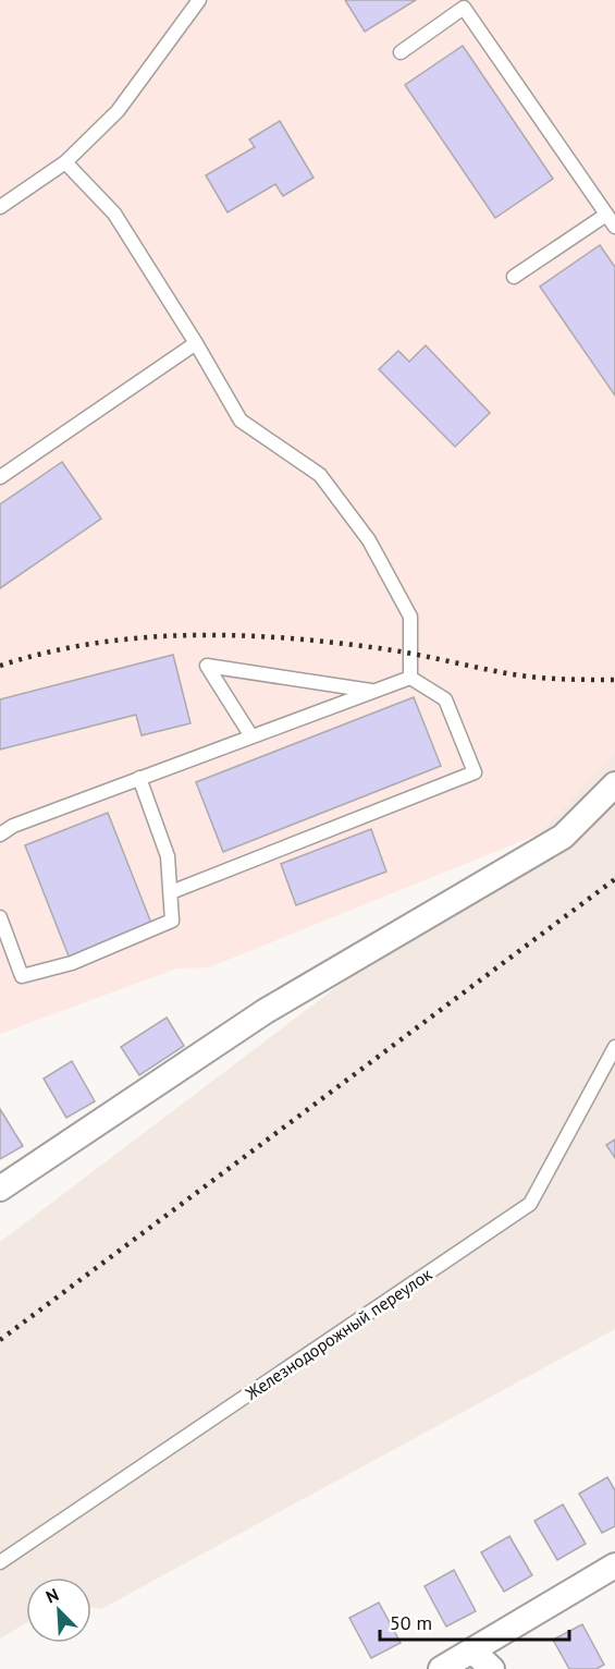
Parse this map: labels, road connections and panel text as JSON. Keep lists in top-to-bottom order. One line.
{"streets":{"lane":["Железнодорожный переулок"]},"scale_bar":"50 m","north":"top left"}
